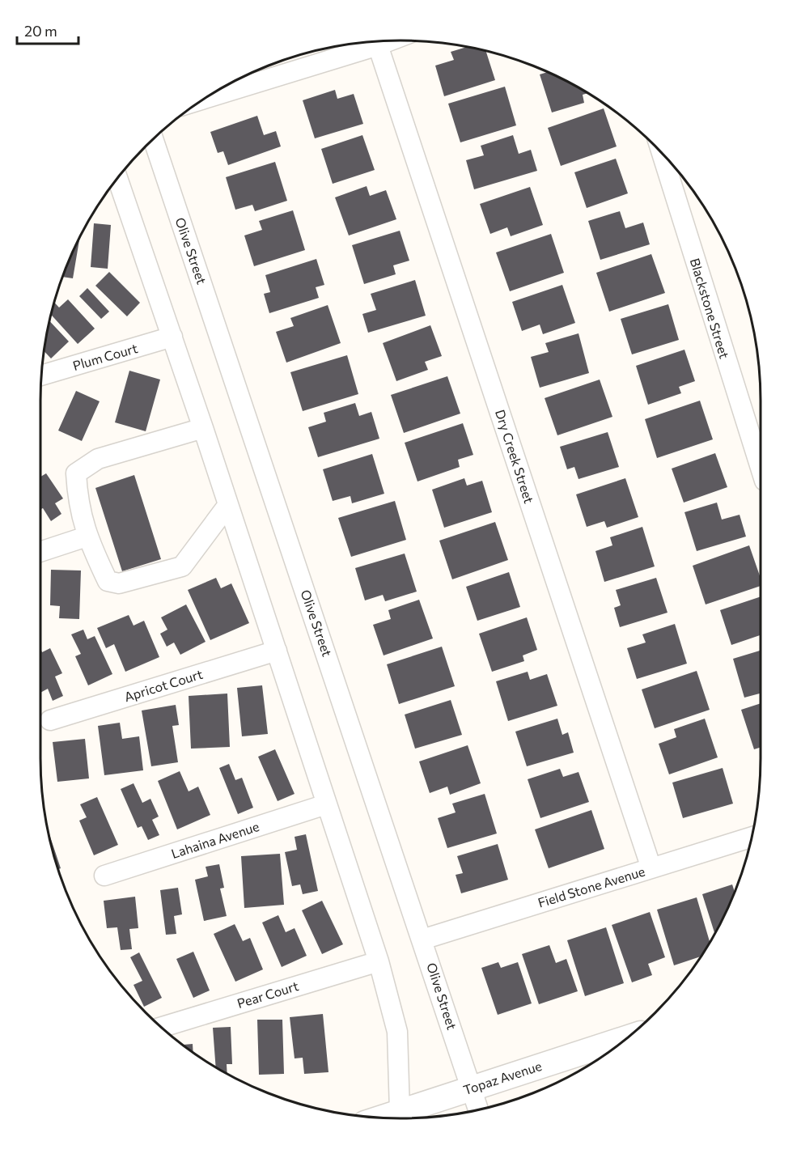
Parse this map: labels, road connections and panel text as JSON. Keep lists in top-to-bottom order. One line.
{"streets":{"street":["Olive Street","Blackstone Street","Plum Court","Dry Creek Street","Apricot Court","Lahaina Avenue","Field Stone Avenue","Pear Court","Topaz Avenue"]},"crossings":[["Olive Street","Field Stone Avenue"],["Olive Street","Topaz Avenue"],["Dry Creek Street","Field Stone Avenue"]],"scale_bar":"20 m"}
